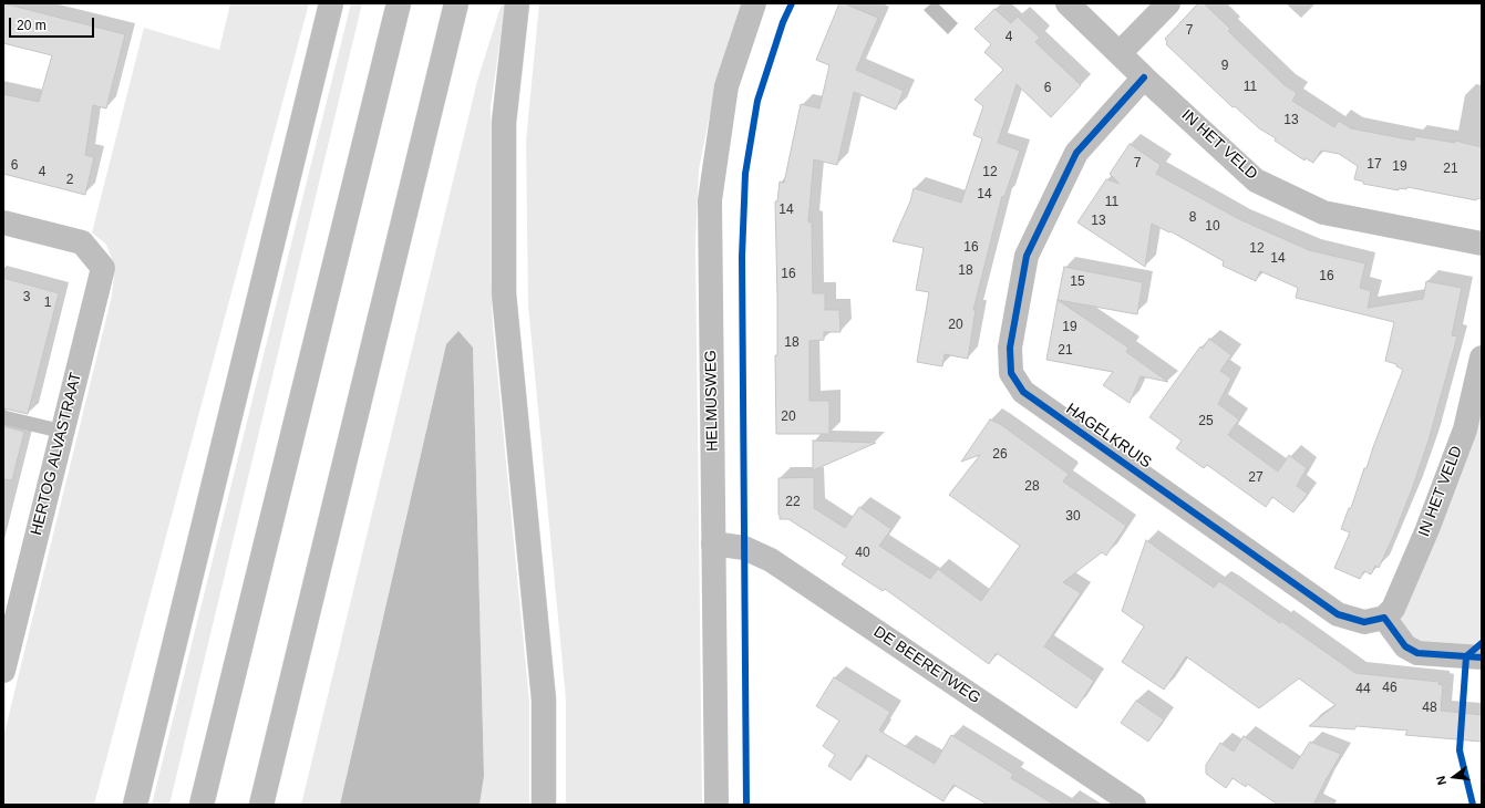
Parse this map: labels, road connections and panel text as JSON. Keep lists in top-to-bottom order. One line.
{"streets":{"street":["IN HET VELD","HELMUSWEG","HAGELKRUIS","HERTOG ALVASTRAAT","DE BEERETWEG"]},"crossings":[["IN HET VELD","HAGELKRUIS"],["HELMUSWEG","DE BEERETWEG"]],"house_numbers":["7","4","9","11","6","13","7","17","6","19","21","4","12","2","14","11","14","8","13","10","16","12","14","18","16","16","15","3","1","20","19","18","21","20","25","26","27","28","22","30","40","46","44","48"],"scale_bar":"20 m","north":"left"}
